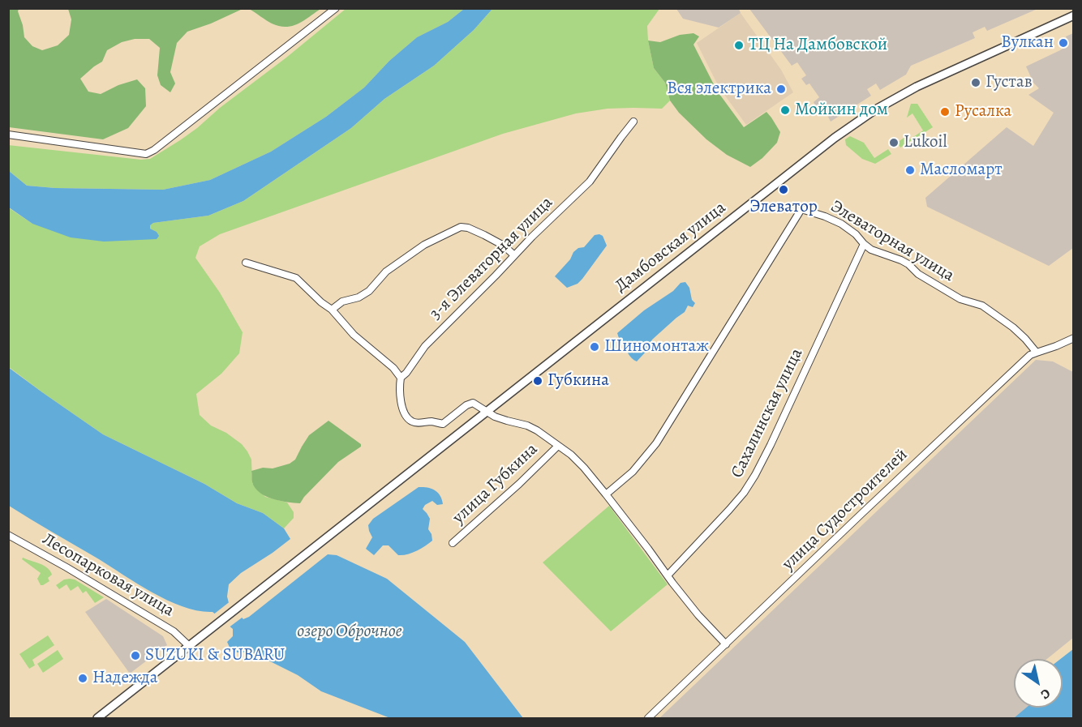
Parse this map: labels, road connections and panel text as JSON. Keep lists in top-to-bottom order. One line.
{"streets":{"main road":["Дамбовская улица"],"street":["Элеваторная улица","3-я Элеваторная улица","Сахалинская улица","улица Губкина","улица Судостроителей","Лесопарковая улица"]},"crossings":[["Элеваторная улица","Сахалинская улица"],["Элеваторная улица","улица Губкина"],["Элеваторная улица","улица Судостроителей"],["Дамбовская улица","улица Губкина"],["Дамбовская улица","Лесопарковая улица"],["3-я Элеваторная улица","улица Губкина"],["Сахалинская улица","улица Губкина"],["улица Губкина","улица Судостроителей"]],"water":["озеро Оброчное"],"places":["Вулкан","ТЦ На Дамбовской","Густав","Вся электрика","Мойкин дом","Русалка","Lukoil","Масломарт","Элеватор","Шиномонтаж","Губкина","SUZUKI & SUBARU","Надежда"],"north":"bottom right"}
